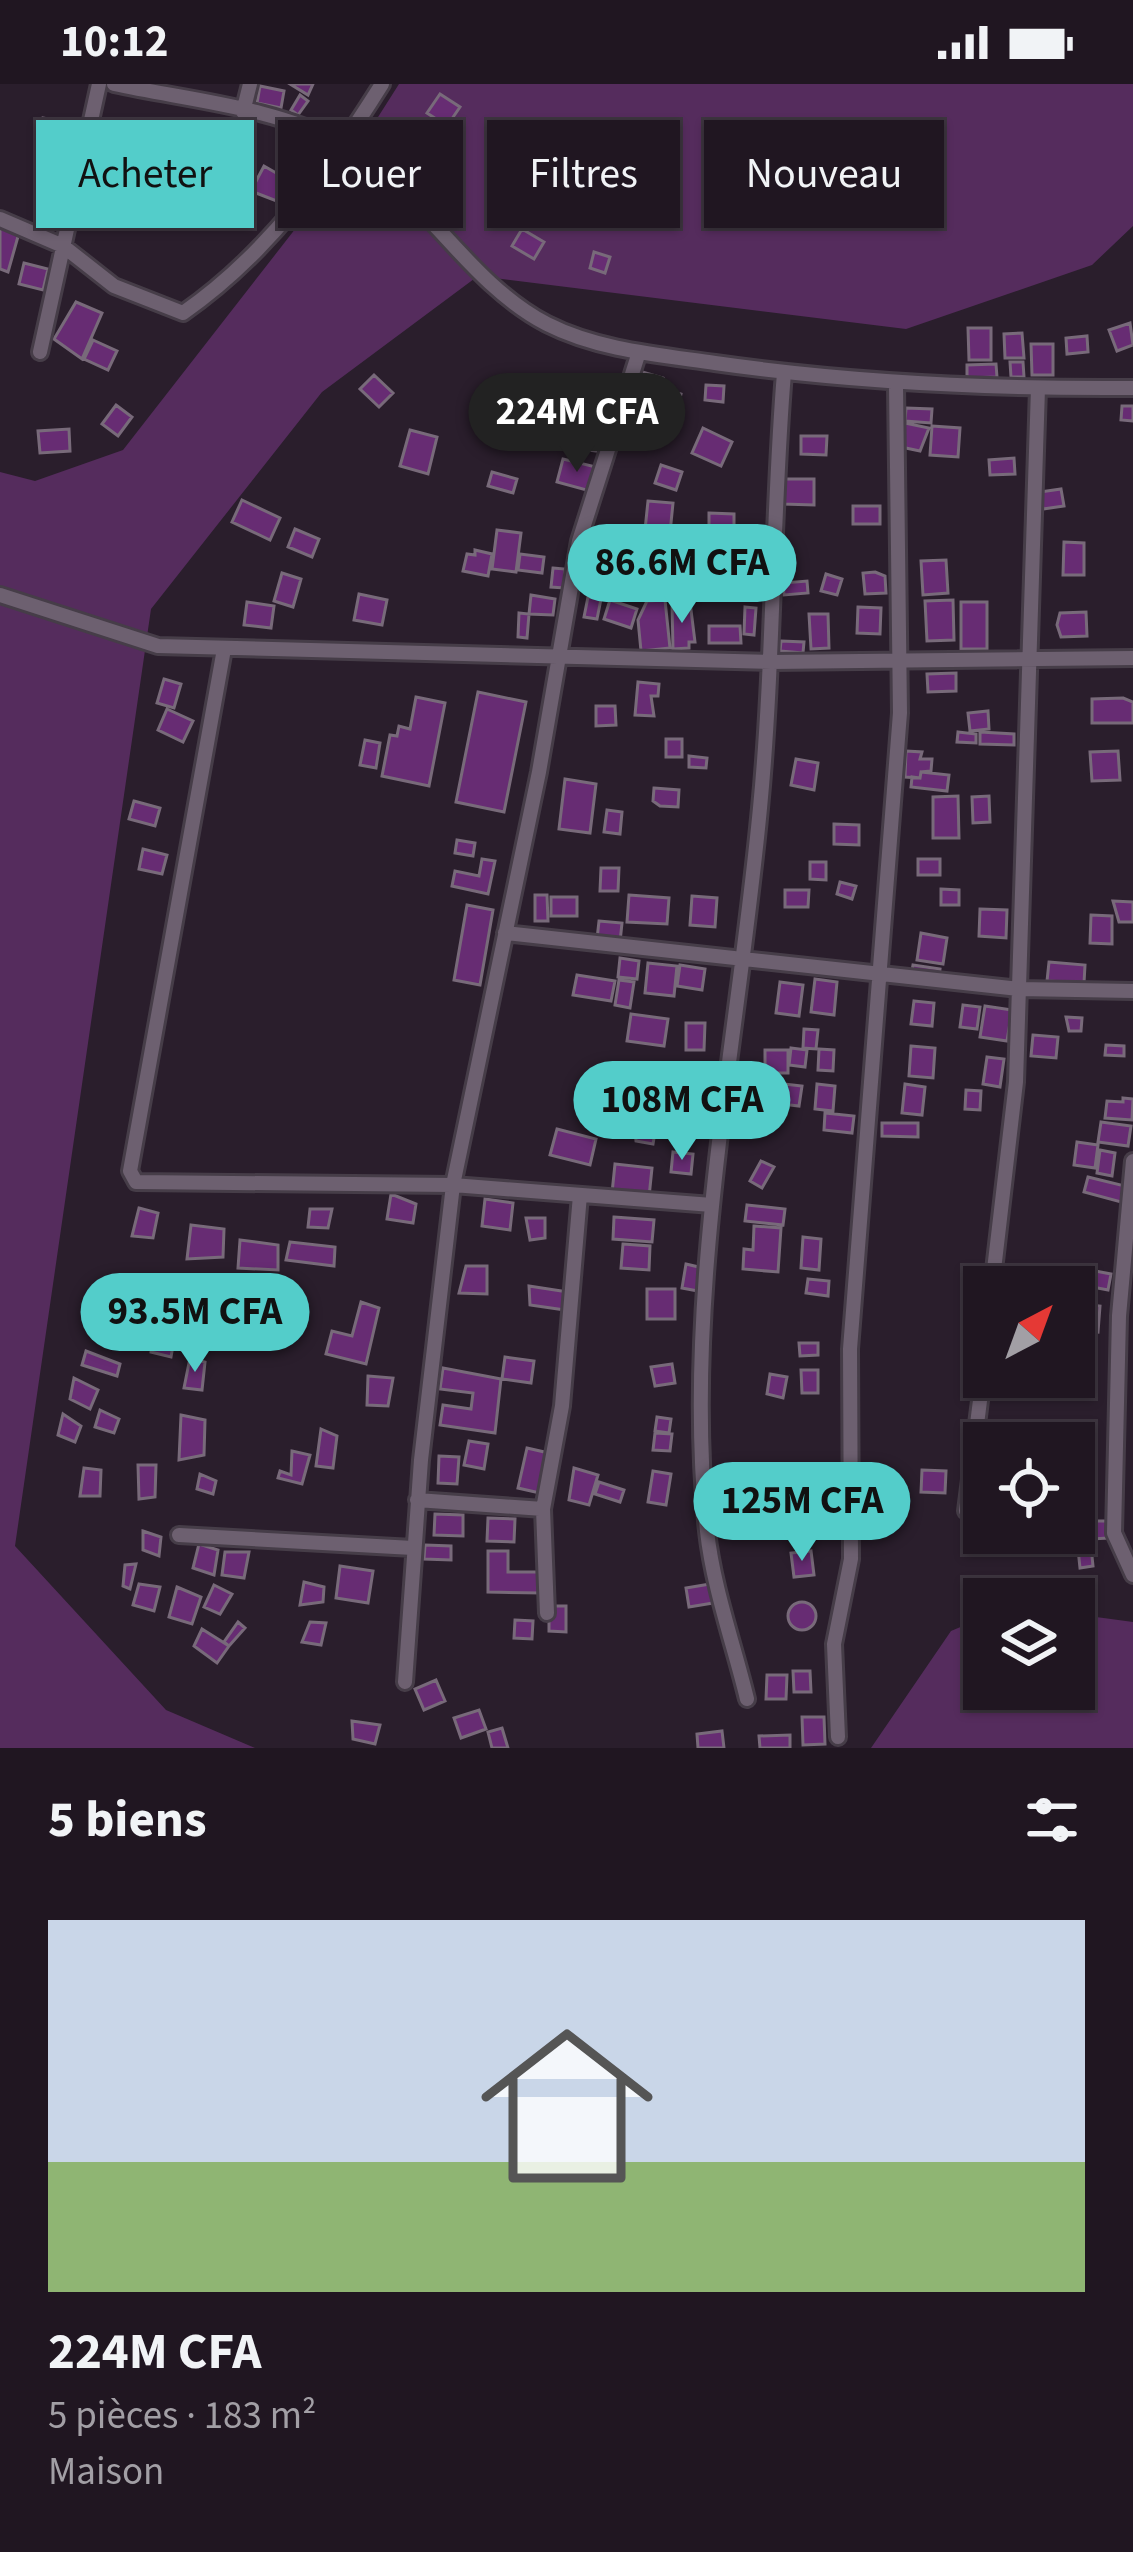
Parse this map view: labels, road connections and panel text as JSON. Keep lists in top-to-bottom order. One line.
{"north":"top right","page":{"status":"10:12","chip":["Acheter","Louer","Filtres","Nouveau"],"price":["224M CFA","86.6M CFA","108M CFA","93.5M CFA","125M CFA"],"heading":"5 biens","list":[{"name":"224M CFA","note":"5 pièces · 183 m² · Maison"}]}}
